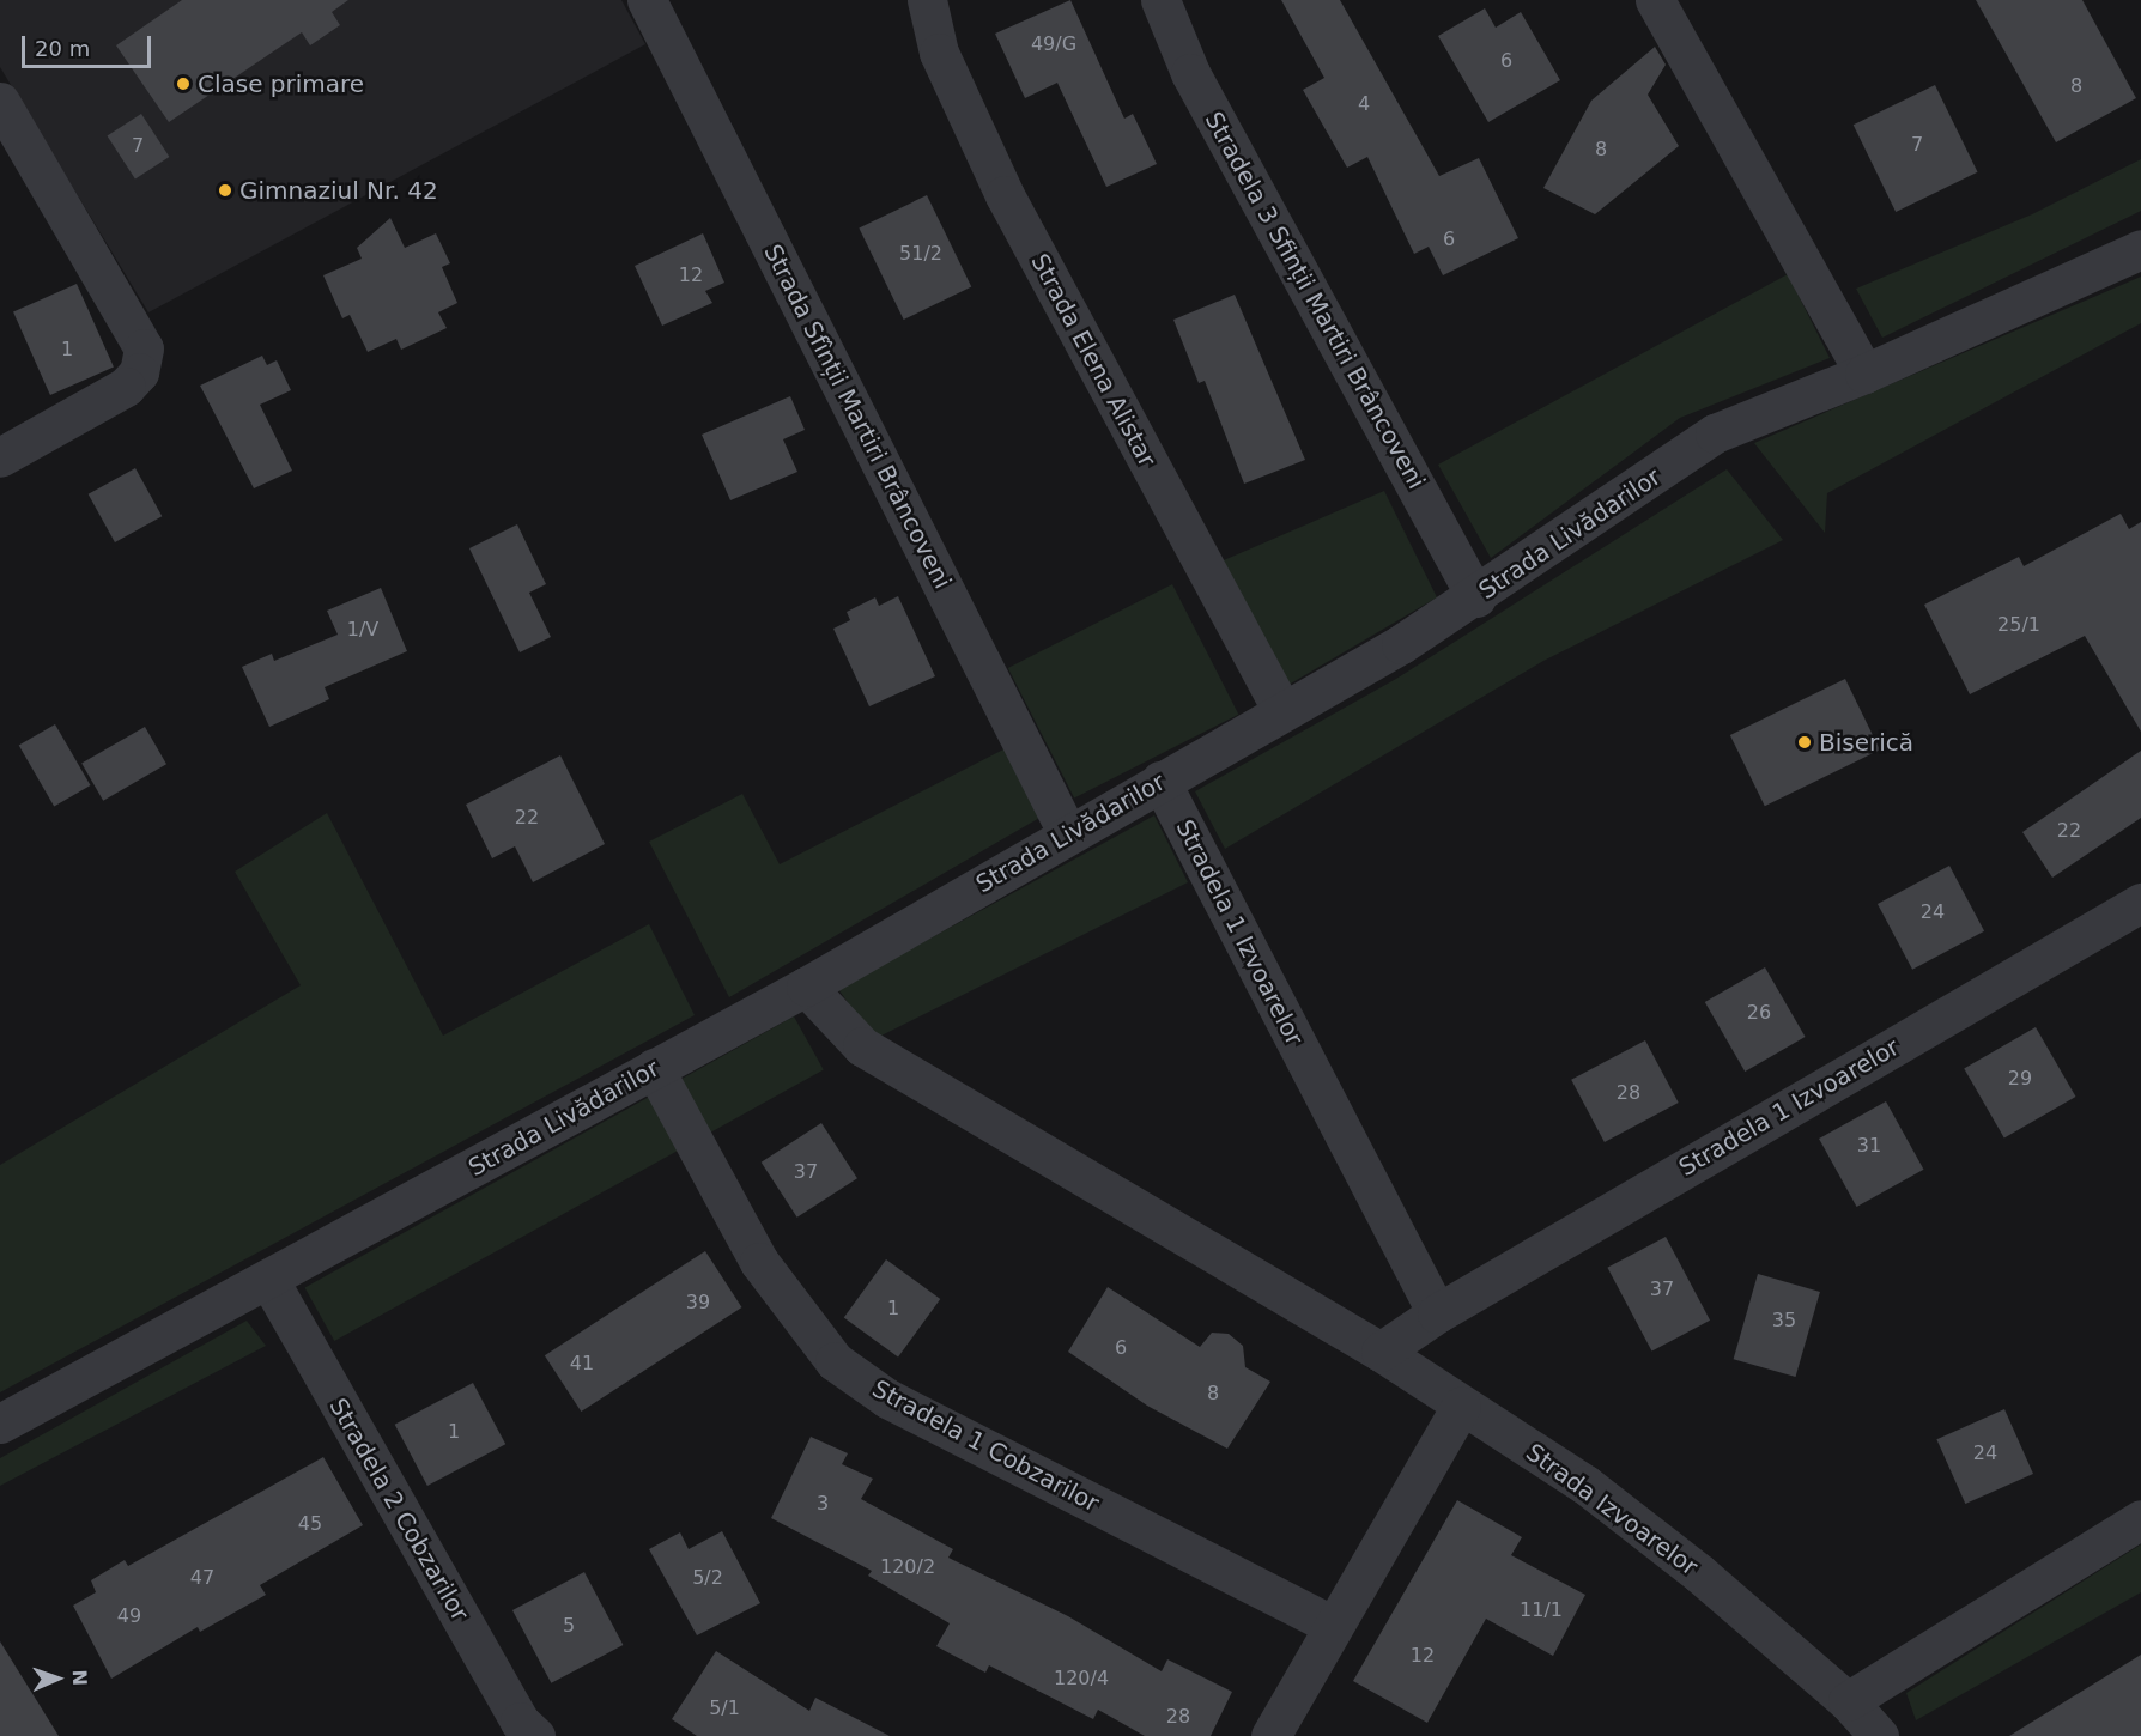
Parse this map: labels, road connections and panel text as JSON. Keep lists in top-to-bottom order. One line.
{"streets":{"street":["Stradela 3 Sfinții Martiri Brâncoveni","Strada Elena Alistar","Strada Sfînții Martiri Brâncoveni","Strada Livădarilor","Stradela 1 Izvoarelor","Stradela 1 Cobzarilor","Stradela 2 Cobzarilor","Strada Izvoarelor"]},"crossings":[["Stradela 3 Sfinții Martiri Brâncoveni","Strada Livădarilor"],["Strada Elena Alistar","Strada Livădarilor"],["Strada Sfînții Martiri Brâncoveni","Strada Livădarilor"],["Strada Livădarilor","Stradela 1 Izvoarelor"],["Strada Livădarilor","Stradela 1 Cobzarilor"],["Strada Livădarilor","Stradela 2 Cobzarilor"]],"places":["Clase primare","Gimnaziul Nr. 42","Biserică"],"house_numbers":["49/G","6","8","4","7","7","8","6","51/2","12","1","25/1","1/V","22","22","24","26","29","28","31","37","37","39","1","35","6","41","8","1","24","3","45","120/2","47","5/2","11/1","49","5","12","120/4","5/1","28"],"scale_bar":"20 m","north":"right"}
